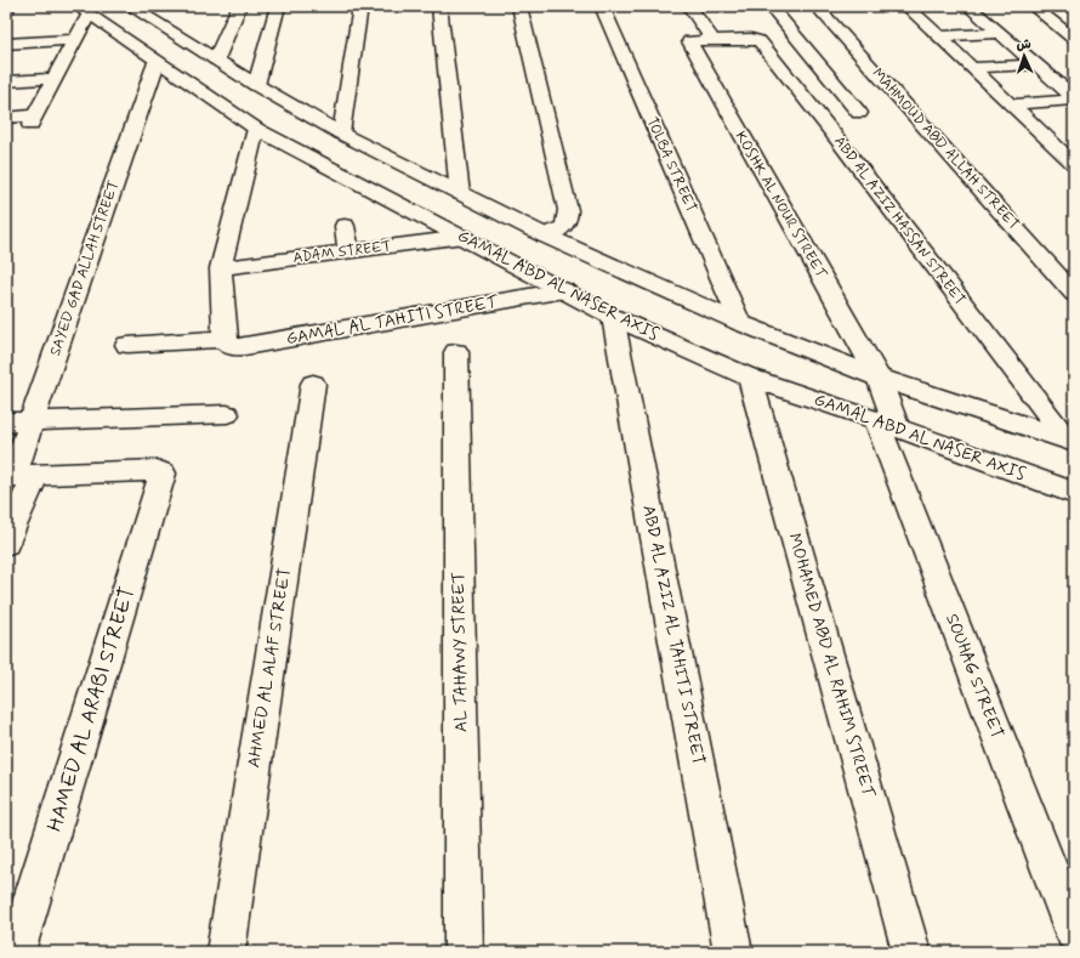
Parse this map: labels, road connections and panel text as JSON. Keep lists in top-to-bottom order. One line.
{"streets":{"street":["MAHMOUD ABD ALLAH STREET","TOLBA STREET","KOSHK AL NOUR STREET","ABD AL AZIZ HASSAN STREET","ADAM STREET","SAYED GAD ALLAH STREET","GAMAL ABD AL NASER AXIS","GAMAL AL TAHITI STREET","ABD AL AZIZ AL TAHITI STREET","AL TAHAWY STREET","MOHAMED ABD AL RAHIM STREET","AHMED AL ALAF STREET","SOUHAG STREET","HAMED AL ARABI STREET"]},"crossings":[["KOSHK AL NOUR STREET","ABD AL AZIZ HASSAN STREET"],["KOSHK AL NOUR STREET","GAMAL ABD AL NASER AXIS"],["KOSHK AL NOUR STREET","SOUHAG STREET"],["ADAM STREET","GAMAL ABD AL NASER AXIS"],["SAYED GAD ALLAH STREET","GAMAL ABD AL NASER AXIS"],["SAYED GAD ALLAH STREET","HAMED AL ARABI STREET"],["GAMAL ABD AL NASER AXIS","GAMAL AL TAHITI STREET"],["GAMAL ABD AL NASER AXIS","ABD AL AZIZ AL TAHITI STREET"],["GAMAL ABD AL NASER AXIS","MOHAMED ABD AL RAHIM STREET"],["GAMAL ABD AL NASER AXIS","SOUHAG STREET"]],"north":"top"}
